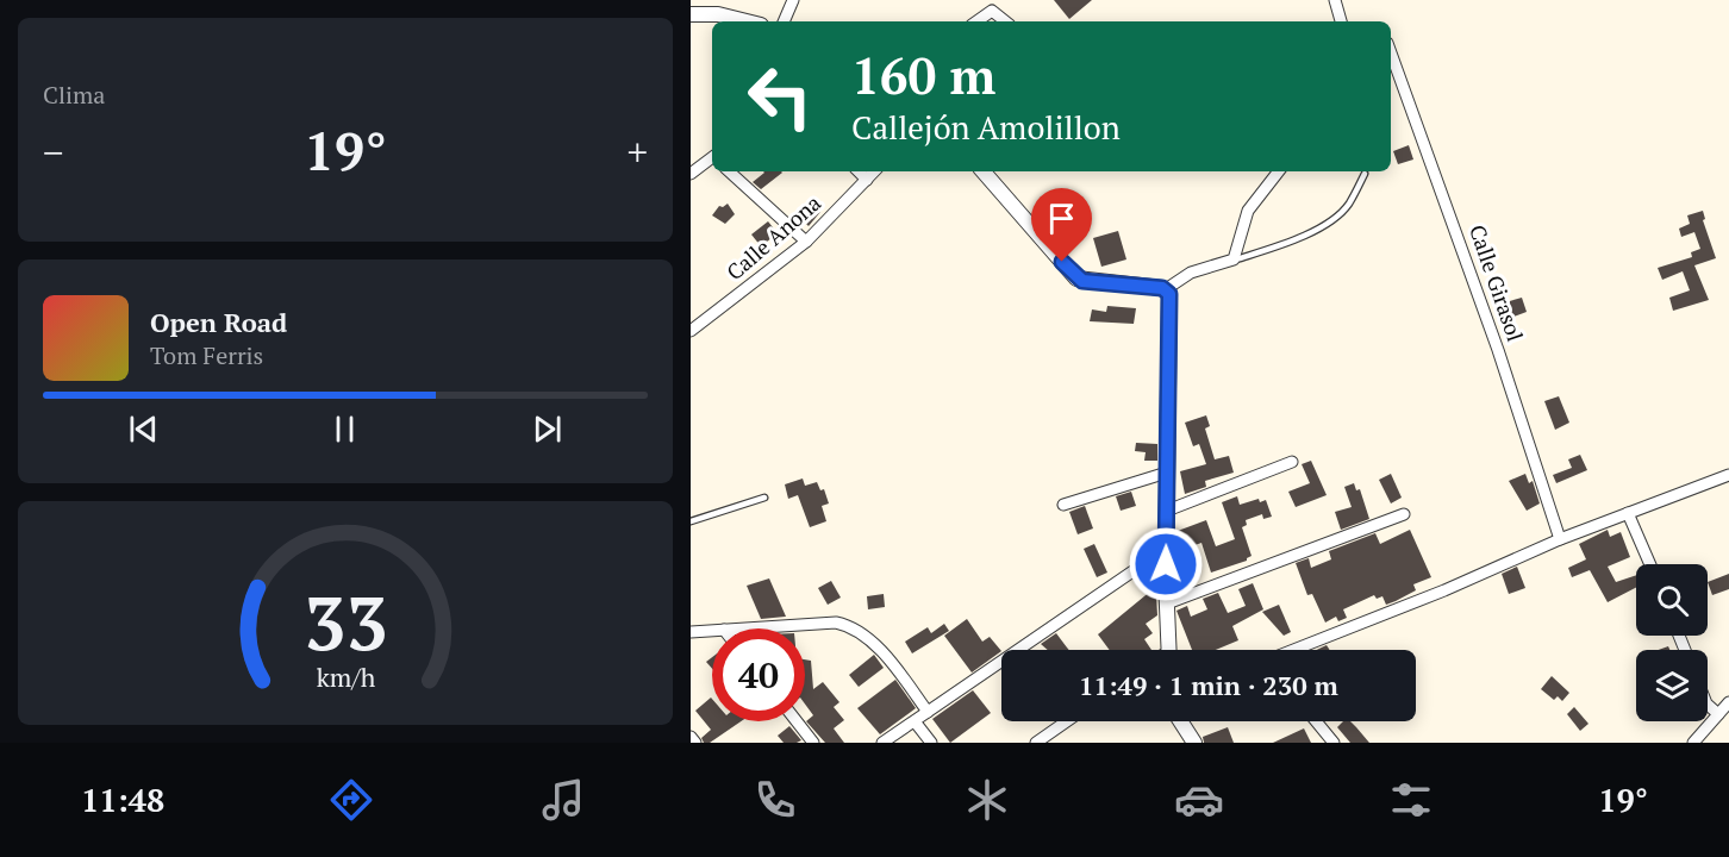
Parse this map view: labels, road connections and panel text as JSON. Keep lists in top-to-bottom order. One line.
{"streets":{"street":["Calle Anona","Calle Girasol"]},"page":{"tile":"Clima","turn":["160 m","Callejón Amolillon"],"heat":["−","19°","+"],"song":["Open Road","Tom Ferris"],"limit":"40","trip":"11:49 · 1 min · 230 m","tabs":["11:48","19°"],"gauge":["33","km/h"]}}
